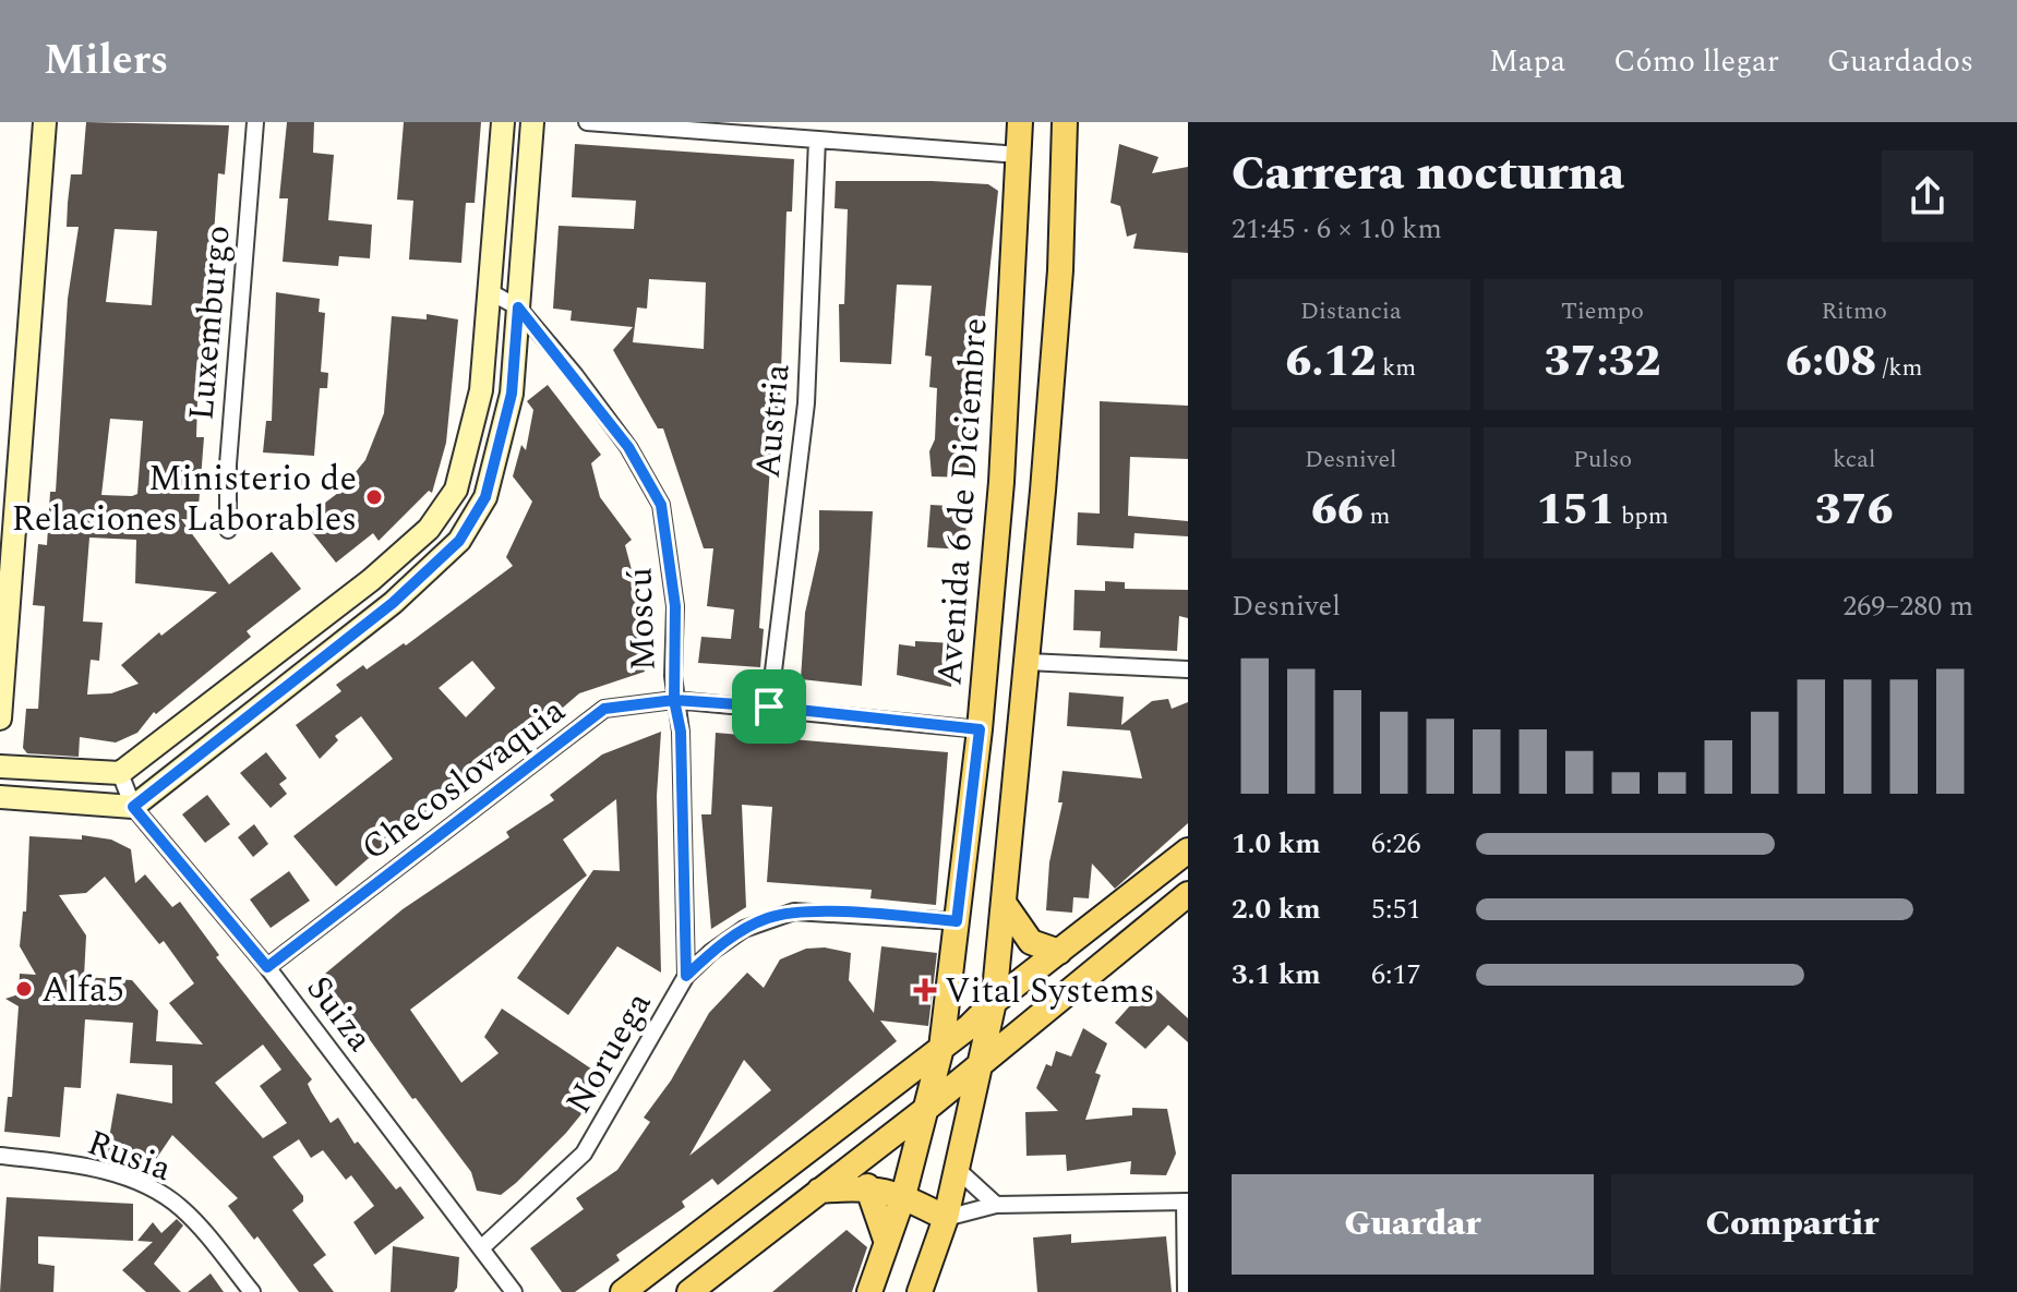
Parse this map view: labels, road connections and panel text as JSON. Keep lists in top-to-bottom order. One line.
{"streets":{"main road":["Avenida 6 de Diciembre"],"street":["Luxemburgo","Austria","Moscú","Checoslovaquia","Suiza","Noruega","Rusia"]},"crossings":[["Austria","Checoslovaquia"],["Avenida 6 de Diciembre","Checoslovaquia"],["Avenida 6 de Diciembre","Noruega"],["Moscú","Checoslovaquia"],["Moscú","Noruega"],["Checoslovaquia","Suiza"],["Suiza","Noruega"]],"places":{"other":["Ministerio de Relaciones Laborables","Alfa5"],"health":["Vital Systems"]},"page":{"header":"Milers","nav":["Mapa","Cómo llegar","Guardados"],"heading":["Carrera nocturna","21:45 · 6 × 1.0 km"],"stats":[["Distancia","6.12 km"],["Tiempo","37:32"],["Ritmo","6:08 /km"],["Desnivel","66 m"],["Pulso","151 bpm"],["kcal","376"]],"chart":["Desnivel","269–280 m"],"list":[{"name":"1.0 km","note":"6:26"},{"name":"2.0 km","note":"5:51"},{"name":"3.1 km","note":"6:17"}],"buttons":["Guardar","Compartir"]}}
